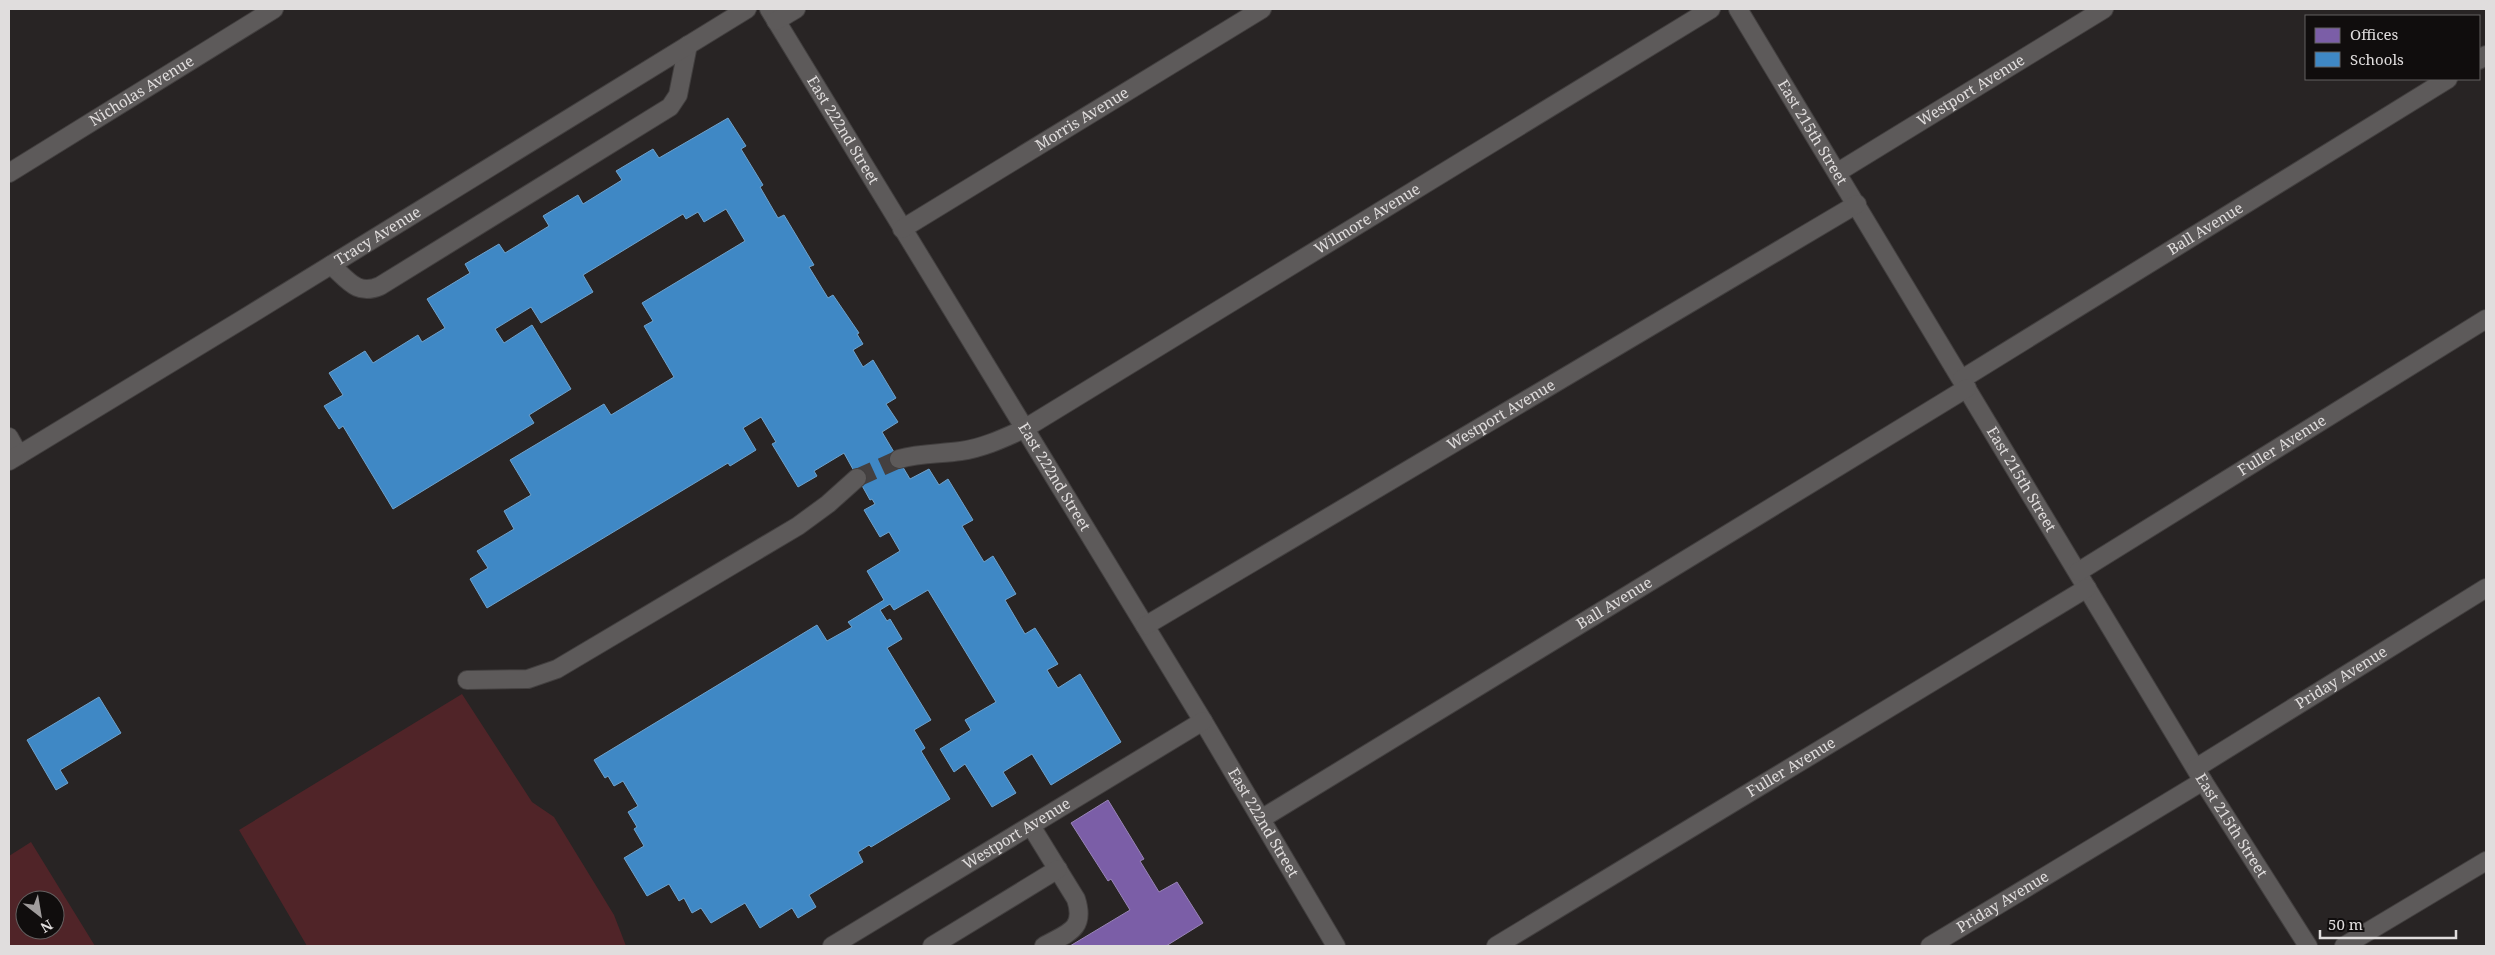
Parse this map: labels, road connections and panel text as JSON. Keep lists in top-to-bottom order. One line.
{"streets":{"street":["Westport Avenue","Nicholas Avenue","Morris Avenue","East 222nd Street","East 215th Street","Wilmore Avenue","Ball Avenue","Tracy Avenue","Fuller Avenue","Priday Avenue"]},"crossings":[["Westport Avenue","East 222nd Street"],["Westport Avenue","East 215th Street"],["Morris Avenue","East 222nd Street"],["East 222nd Street","Wilmore Avenue"],["East 222nd Street","Ball Avenue"],["East 215th Street","Ball Avenue"],["East 215th Street","Fuller Avenue"],["East 215th Street","Priday Avenue"]],"legend":["Offices","Schools"],"scale_bar":"50 m","north":"bottom right"}
